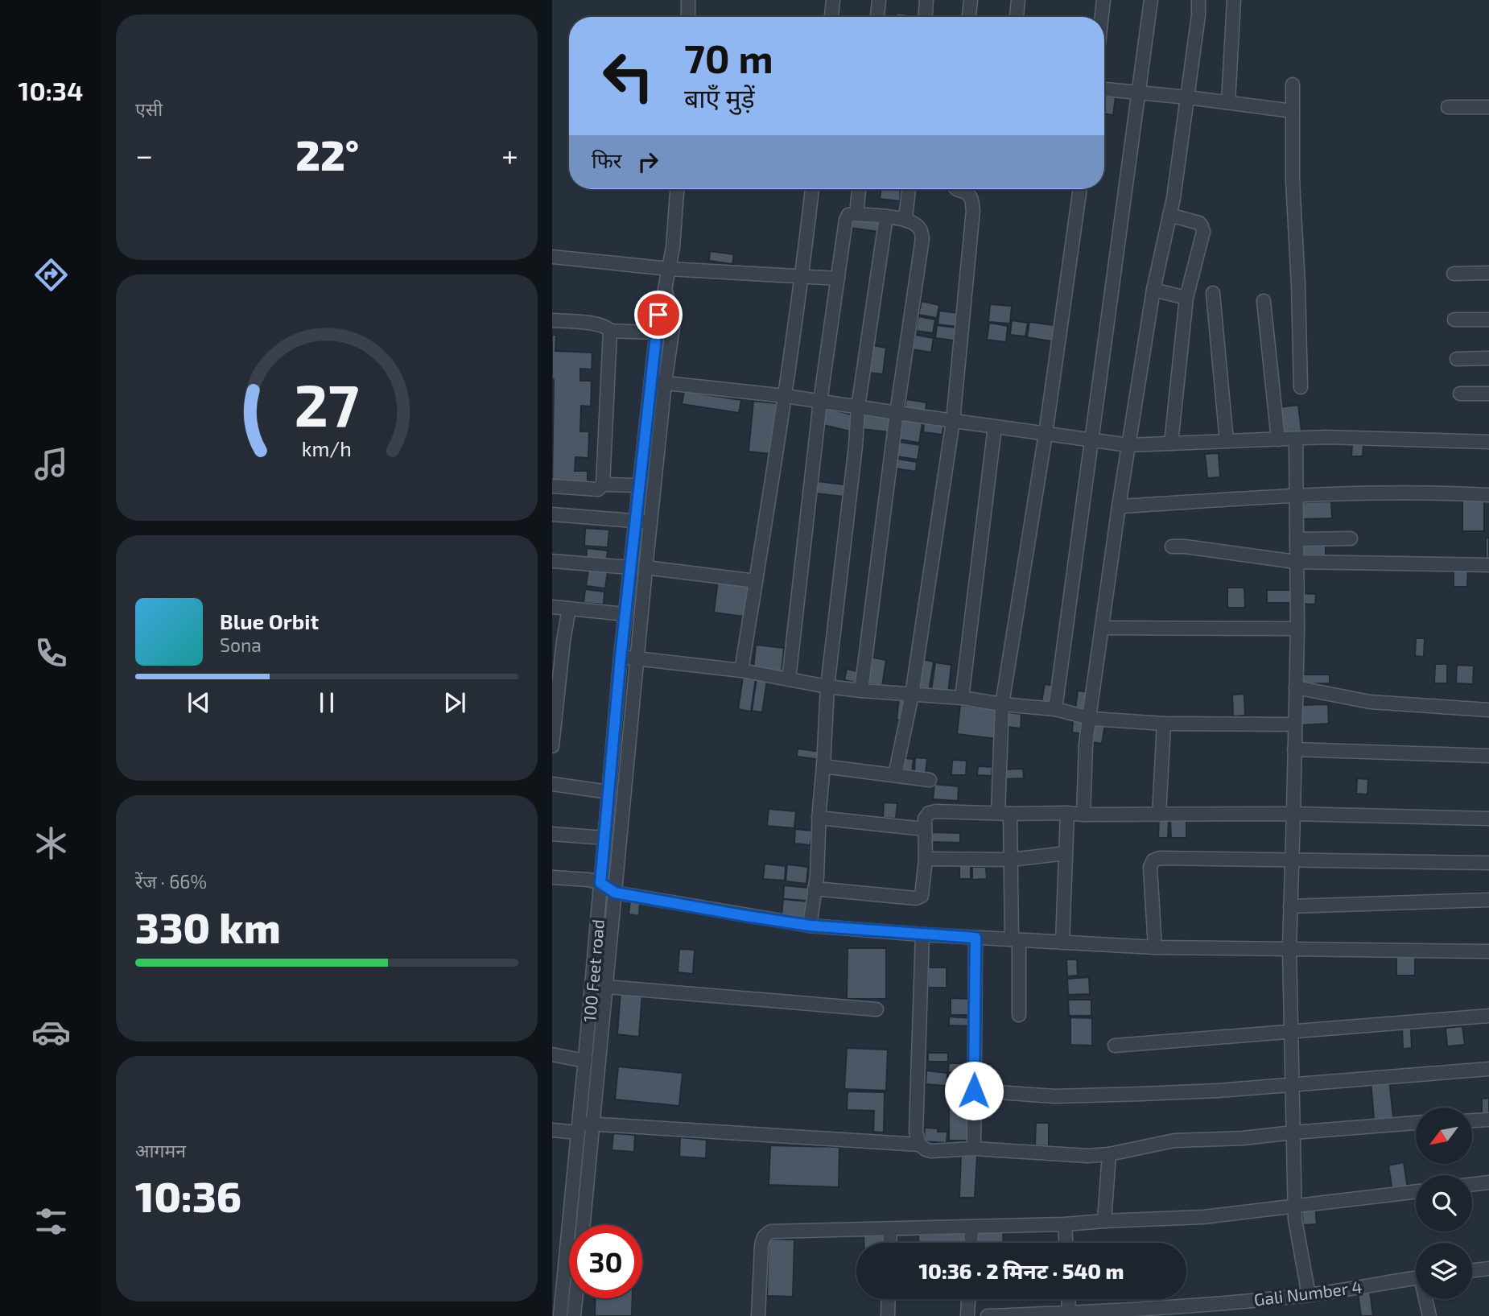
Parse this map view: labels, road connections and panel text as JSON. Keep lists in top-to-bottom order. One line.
{"streets":{"street":["100 Feet road","Gali Number 4"]},"north":"bottom left","page":{"tabs":"10:34","tile":["एसी",["रेंज · 66%","330 km"],["आगमन","10:36"]],"turn":["70 m","बाएँ मुड़ें"],"heat":["−","22°","+"],"then":"फिर","song":["Blue Orbit","Sona"],"limit":"30","trip":"10:36 · 2 मिनट · 540 m","gauge":["27","km/h"]}}
